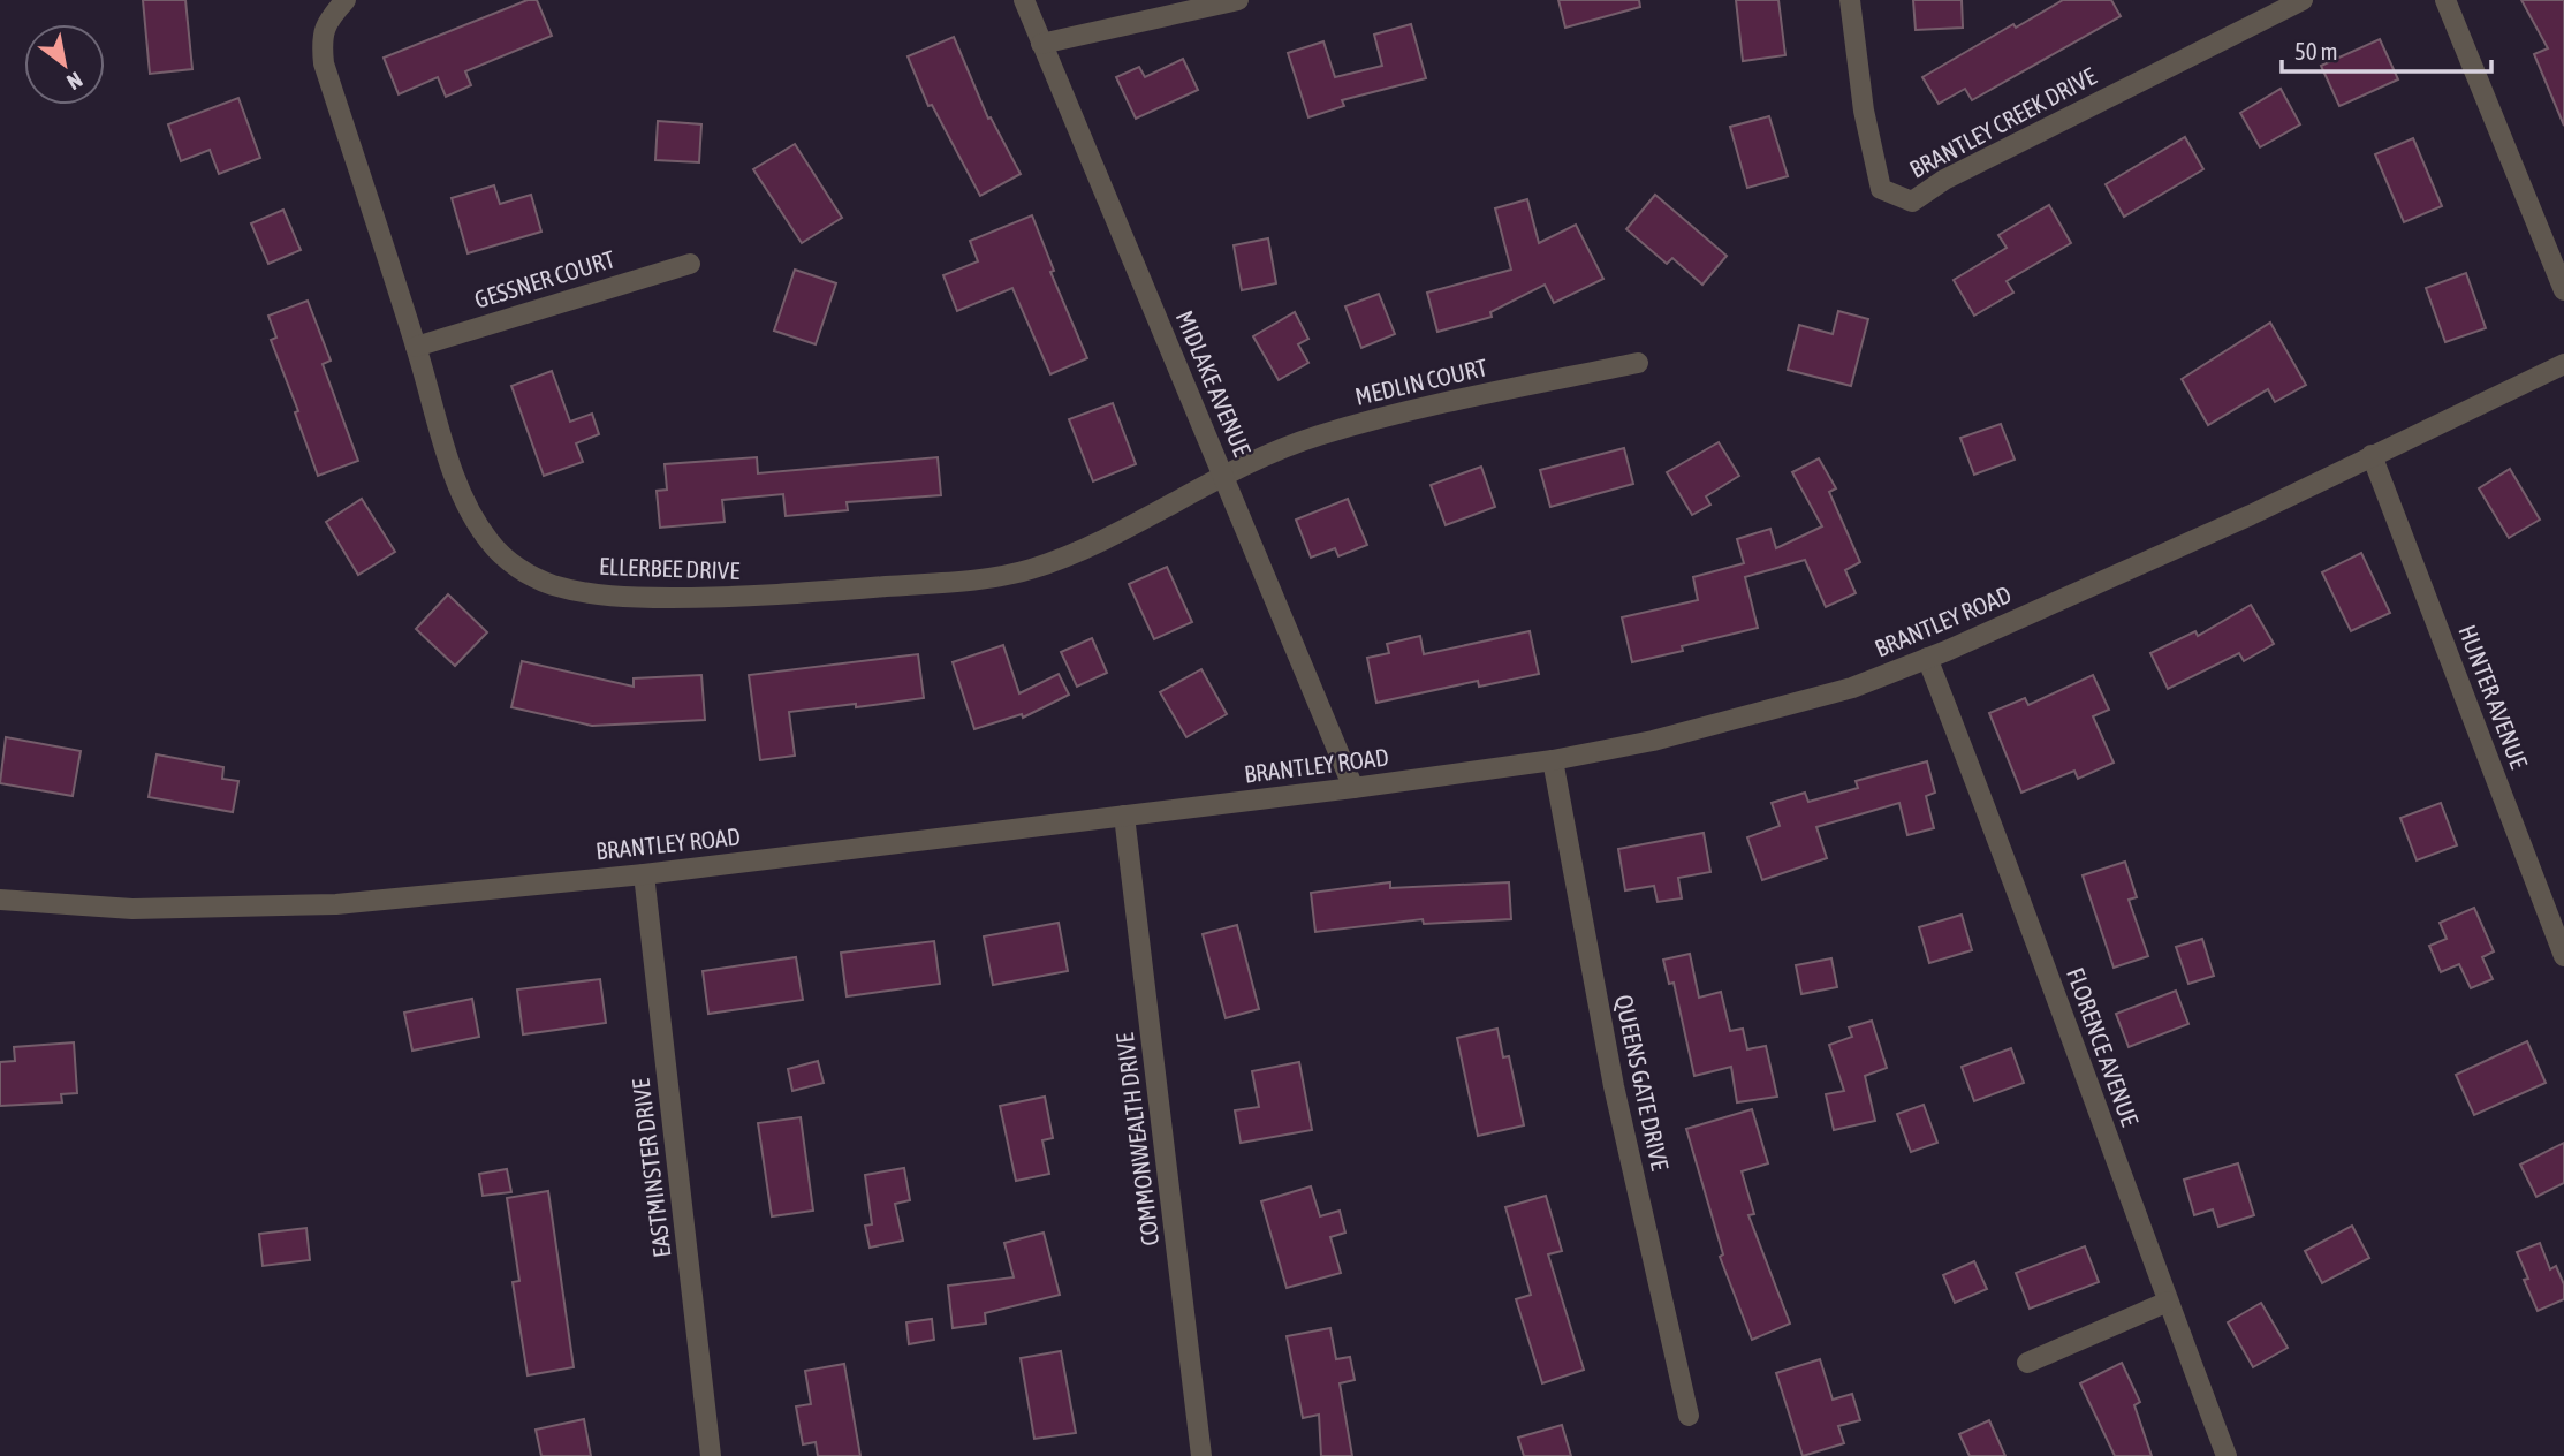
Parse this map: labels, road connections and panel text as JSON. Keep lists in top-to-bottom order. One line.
{"streets":{"street":["BRANTLEY CREEK DRIVE","GESSNER COURT","MEDLIN COURT","MIDLAKE AVENUE","ELLERBEE DRIVE","BRANTLEY ROAD","HUNTER AVENUE","FLORENCE AVENUE","QUEENS GATE DRIVE","COMMONWEALTH DRIVE","EASTMINSTER DRIVE"]},"crossings":[["GESSNER COURT","ELLERBEE DRIVE"],["MEDLIN COURT","MIDLAKE AVENUE"],["MEDLIN COURT","ELLERBEE DRIVE"],["MIDLAKE AVENUE","ELLERBEE DRIVE"],["MIDLAKE AVENUE","BRANTLEY ROAD"],["BRANTLEY ROAD","HUNTER AVENUE"],["BRANTLEY ROAD","FLORENCE AVENUE"],["BRANTLEY ROAD","QUEENS GATE DRIVE"],["BRANTLEY ROAD","COMMONWEALTH DRIVE"],["BRANTLEY ROAD","EASTMINSTER DRIVE"]],"scale_bar":"50 m","north":"bottom right"}
